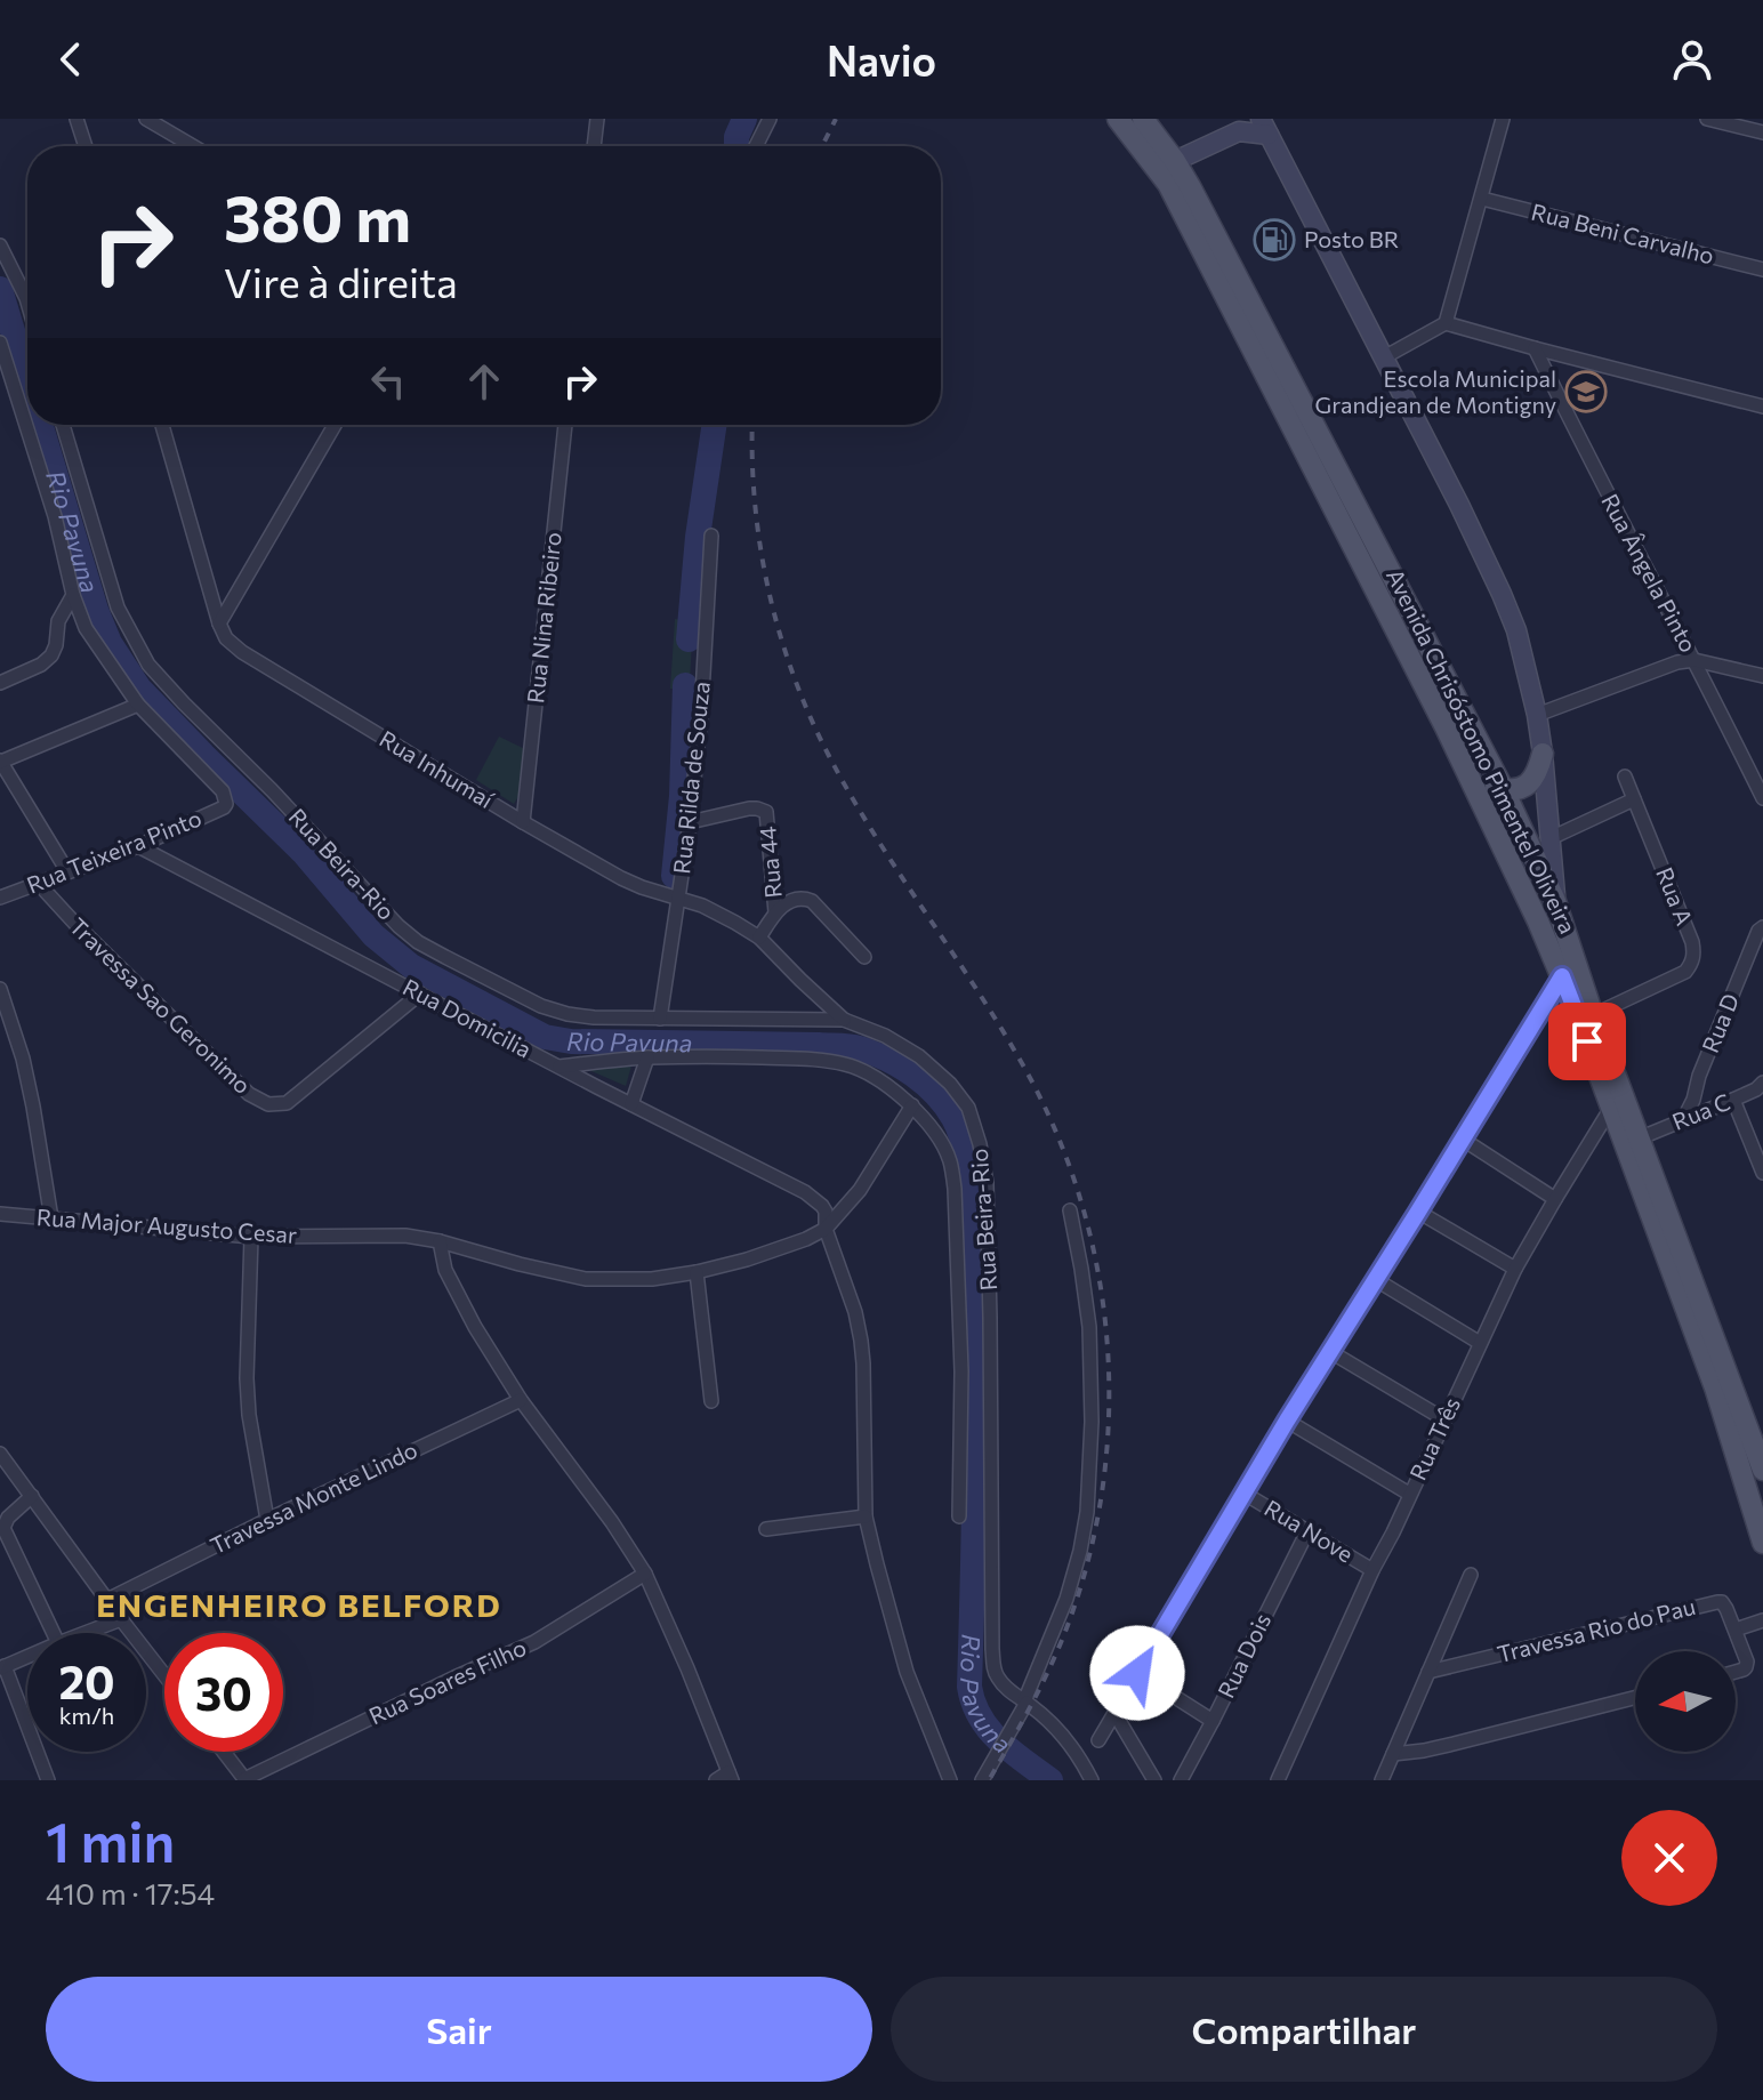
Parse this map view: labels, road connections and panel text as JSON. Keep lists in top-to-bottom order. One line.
{"streets":{"main road":["Avenida Chrisóstomo Pimentel Oliveira"],"street":["Rua Beni Carvalho","Rua Ângela Pinto","Rua Nina Ribeiro","Rua Inhumaí","Rua Rilda de Souza","Rua Teixeira Pinto","Rua 44","Rua Beira-Rio","Rua A","Travessa Sao Geronimo","Rua Domicilia","Rua D","Rua C","Rua Major Augusto Cesar","Rua Três","Travessa Monte Lindo","Rua Nove","Travessa Rio do Pau","Rua Dois","Rua Soares Filho"]},"crossings":[["Rua Nina Ribeiro","Rua Inhumaí"],["Avenida Chrisóstomo Pimentel Oliveira","Rua A"],["Avenida Chrisóstomo Pimentel Oliveira","Rua C"],["Avenida Chrisóstomo Pimentel Oliveira","Rua Três"],["Rua Inhumaí","Rua Rilda de Souza"],["Rua Inhumaí","Rua Beira-Rio"],["Rua Rilda de Souza","Rua 44"],["Rua Rilda de Souza","Rua Beira-Rio"],["Rua Teixeira Pinto","Travessa Sao Geronimo"],["Rua Teixeira Pinto","Rua Domicilia"],["Travessa Sao Geronimo","Rua Domicilia"],["Rua Domicilia","Rua Major Augusto Cesar"],["Rua D","Rua C"],["Rua Três","Rua Nove"],["Rua Nove","Rua Dois"]],"districts":["ENGENHEIRO BELFORD"],"water":["Rio Pavuna"],"places":{"fuel station":["Posto BR"],"school or university":["Escola Municipal Grandjean de Montigny"]},"north":"left","page":{"header":"Navio","turn":["380 m","Vire à direita"],"speed":"20 km/h","limit":"30","heading":["1 min","410 m · 17:54"],"buttons":["Sair","Compartilhar"]}}
